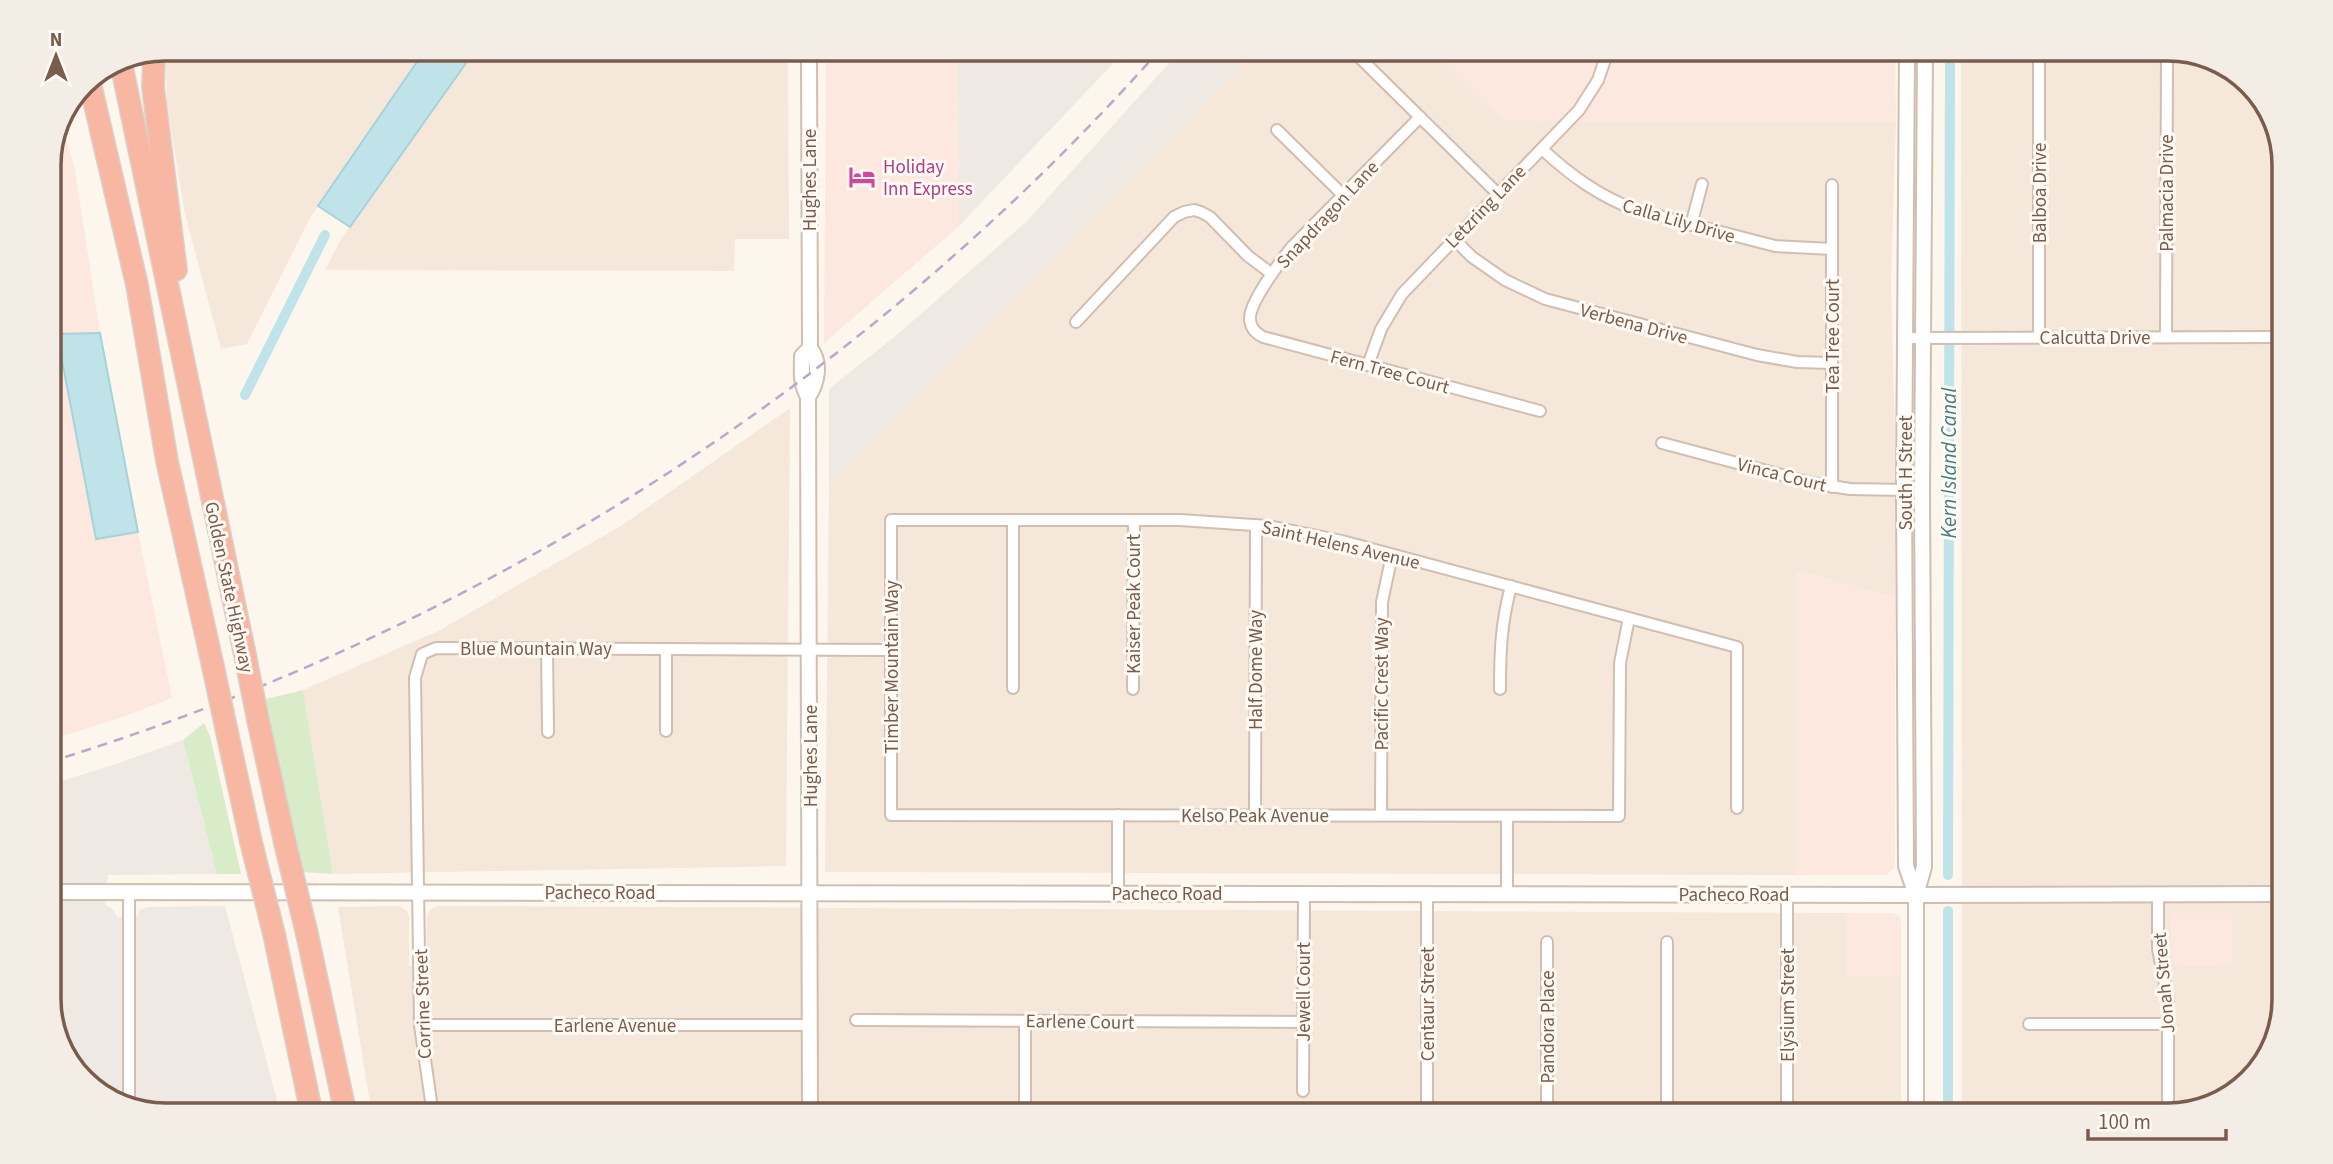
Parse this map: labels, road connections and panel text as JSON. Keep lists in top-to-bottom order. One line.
{"streets":{"highway":["Golden State Highway"],"street":["Hughes Lane","Balboa Drive","Palmacia Drive","Letzring Lane","Snapdragon Lane","Calla Lily Drive","Verbena Drive","Tea Tree Court","Calcutta Drive","Fern Tree Court","South H Street","Vinca Court","Saint Helens Avenue","Kaiser Peak Court","Blue Mountain Way","Timber Mountain Way","Half Dome Way","Pacific Crest Way","Kelso Peak Avenue","Pacheco Road","Jonah Street","Jewell Court","Corrine Street","Centaur Street","Elysium Street","Earlene Court","Earlene Avenue","Pandora Place"]},"crossings":[["Hughes Lane","Blue Mountain Way"],["Hughes Lane","Pacheco Road"],["Hughes Lane","Earlene Avenue"],["Balboa Drive","Calcutta Drive"],["Palmacia Drive","Calcutta Drive"],["Letzring Lane","Calla Lily Drive"],["Letzring Lane","Verbena Drive"],["Letzring Lane","Fern Tree Court"],["Snapdragon Lane","Fern Tree Court"],["Calla Lily Drive","Tea Tree Court"],["Verbena Drive","Tea Tree Court"],["Tea Tree Court","Vinca Court"],["Calcutta Drive","South H Street"],["South H Street","Vinca Court"],["South H Street","Pacheco Road"],["Saint Helens Avenue","Kaiser Peak Court"],["Saint Helens Avenue","Timber Mountain Way"],["Saint Helens Avenue","Half Dome Way"],["Saint Helens Avenue","Pacific Crest Way"],["Saint Helens Avenue","Kelso Peak Avenue"],["Blue Mountain Way","Timber Mountain Way"],["Blue Mountain Way","Pacheco Road"],["Blue Mountain Way","Corrine Street"],["Timber Mountain Way","Kelso Peak Avenue"],["Half Dome Way","Kelso Peak Avenue"],["Pacific Crest Way","Kelso Peak Avenue"],["Pacheco Road","Jonah Street"],["Pacheco Road","Jewell Court"],["Pacheco Road","Corrine Street"],["Pacheco Road","Centaur Street"],["Pacheco Road","Elysium Street"],["Jewell Court","Earlene Court"],["Corrine Street","Earlene Avenue"]],"water":["Kern Island Canal"],"places":{"hotel":["Holiday Inn Express"]},"scale_bar":"100 m","north":"top"}
